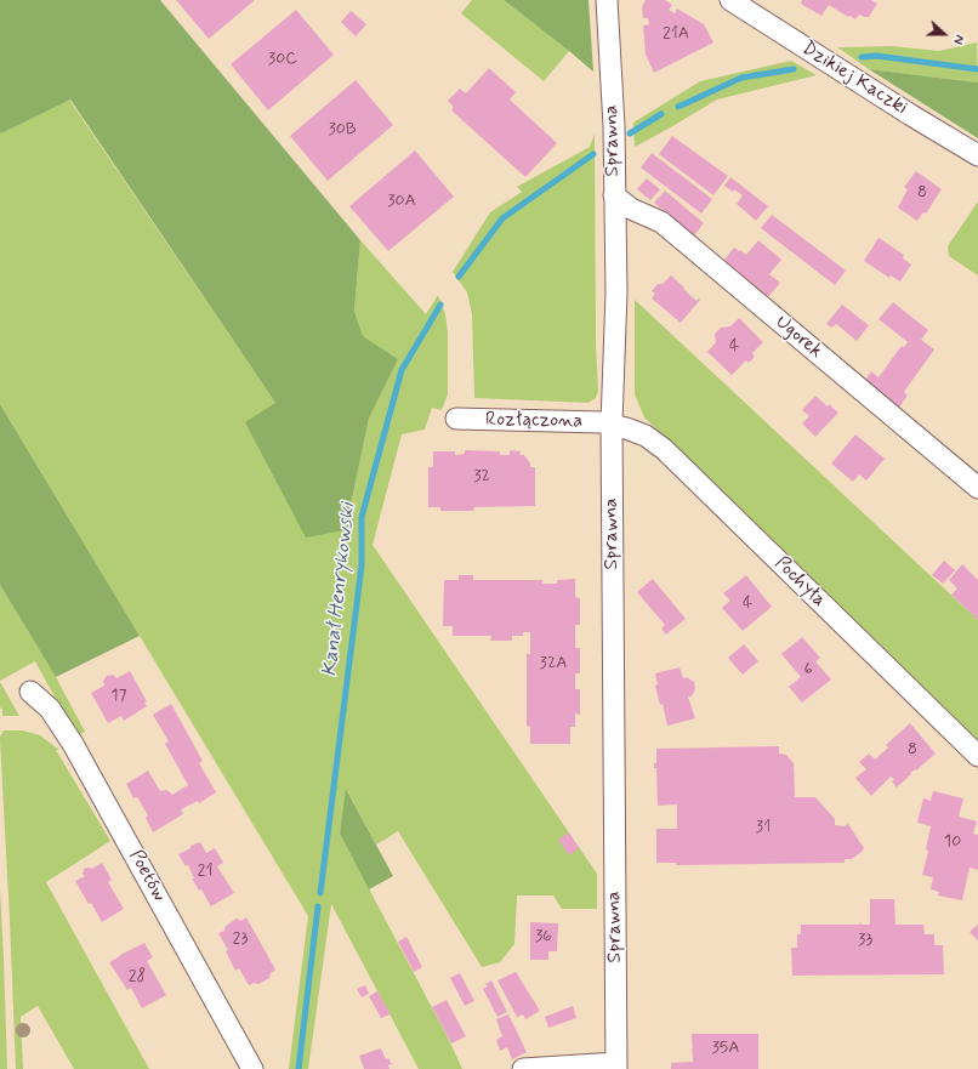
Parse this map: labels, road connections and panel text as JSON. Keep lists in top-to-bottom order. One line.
{"streets":{"street":["Dzikiej Kaczki","Sprawna","Ugorek","Rozłączona","Pochyła","Poetów"]},"crossings":[["Sprawna","Ugorek"],["Sprawna","Rozłączona"],["Sprawna","Pochyła"],["Rozłączona","Pochyła"]],"water":["Kanał Henrykowski"],"house_numbers":["21A","30C","30B","8","30A","4","32","4","32A","6","17","8","31","10","21","36","23","33","28","35A"],"north":"right"}
